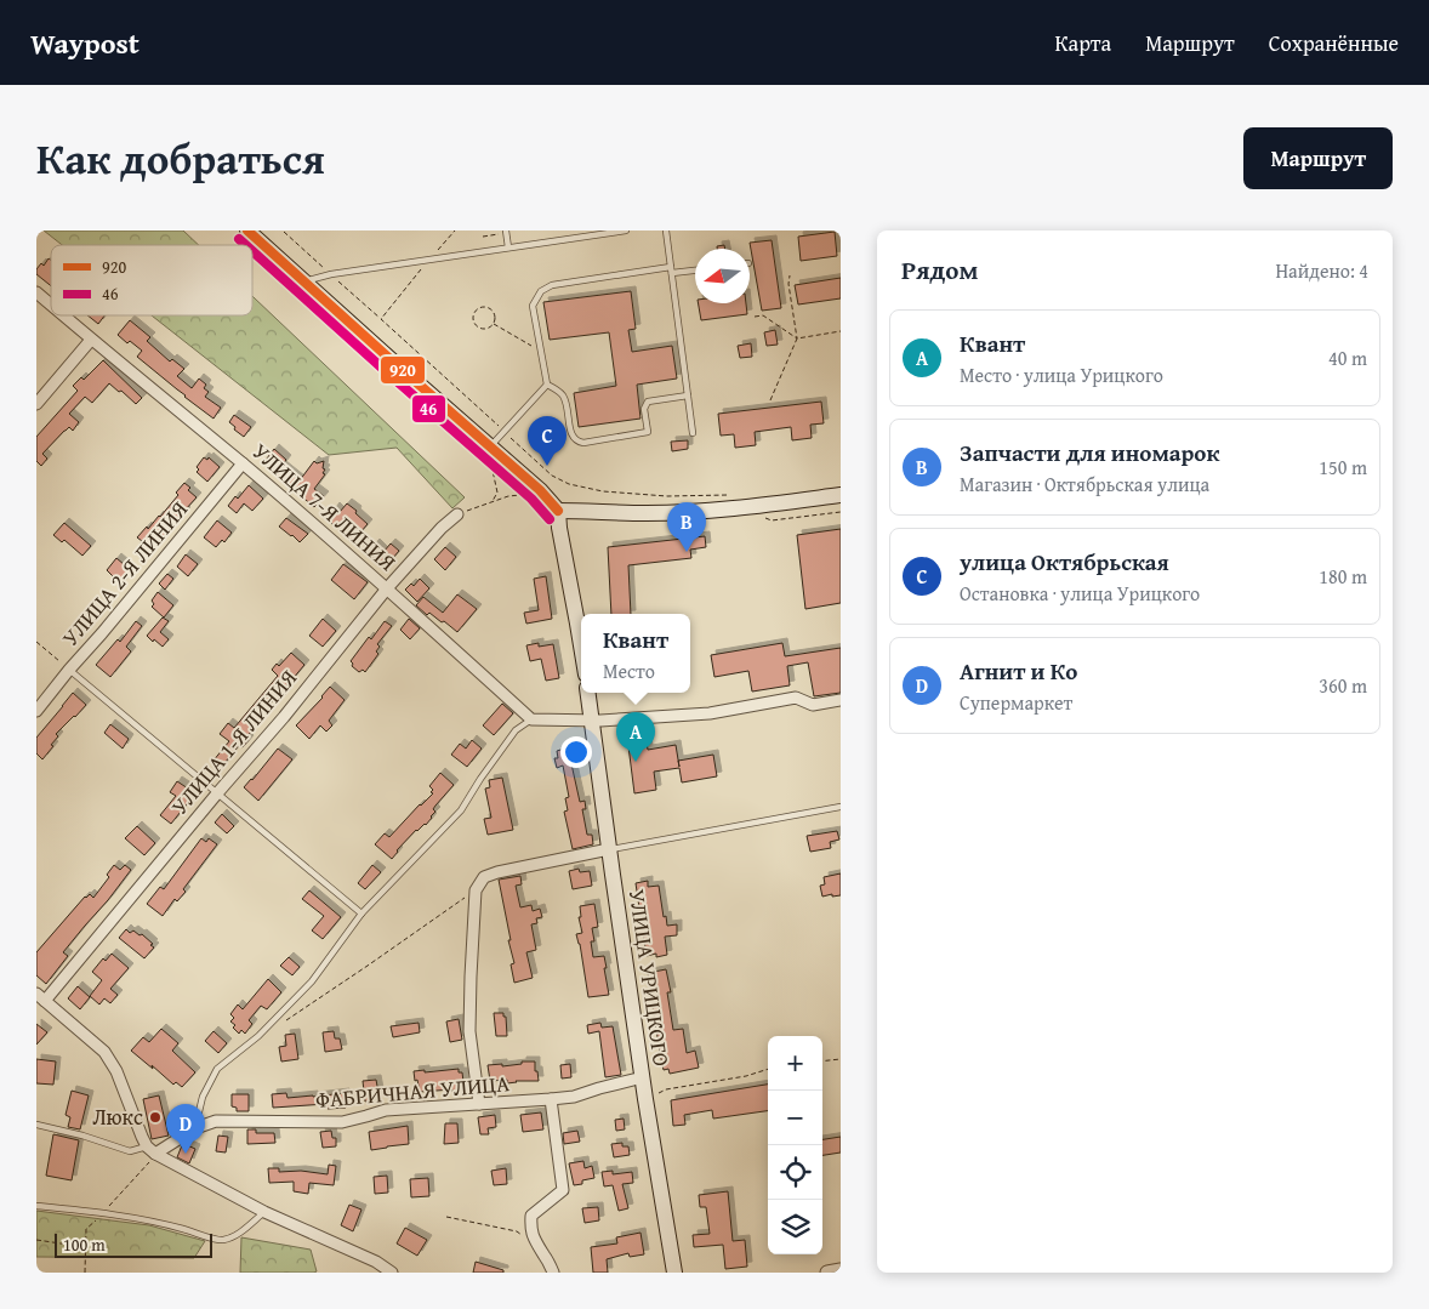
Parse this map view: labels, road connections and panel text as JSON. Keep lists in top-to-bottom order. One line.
{"streets":{"main road":["УЛИЦА УРИЦКОГО"],"street":["УЛИЦА 7-Я ЛИНИЯ","УЛИЦА 2-Я ЛИНИЯ","УЛИЦА 1-Я ЛИНИЯ","ФАБРИЧНАЯ УЛИЦА"]},"crossings":[["УЛИЦА 7-Я ЛИНИЯ","УЛИЦА 2-Я ЛИНИЯ"],["УЛИЦА 7-Я ЛИНИЯ","УЛИЦА 1-Я ЛИНИЯ"],["УЛИЦА УРИЦКОГО","ФАБРИЧНАЯ УЛИЦА"]],"places":["Люкс"],"lines":["transit line 920","transit line 46"],"legend":["920","46"],"scale_bar":"100 m","north":"left","page":{"header":"Waypost","nav":["Карта","Маршрут","Сохранённые"],"title":"Как добраться","buttons":"Маршрут","heading":["Рядом","Найдено: 4"],"list":[{"mark":"A","name":"Квант","note":"Место · улица Урицкого","value":"40 m"},{"mark":"B","name":"Запчасти для иномарок","note":"Магазин · Октябрьская улица","value":"150 m"},{"mark":"C","name":"улица Октябрьская","note":"Остановка · улица Урицкого","value":"180 m"},{"mark":"D","name":"Агнит и Ко","note":"Супермаркет","value":"360 m"}],"pins":["C","B","A","D"],"popup":["Квант","Место"],"map_buttons":["+","−"],"scale":"100 m"}}
